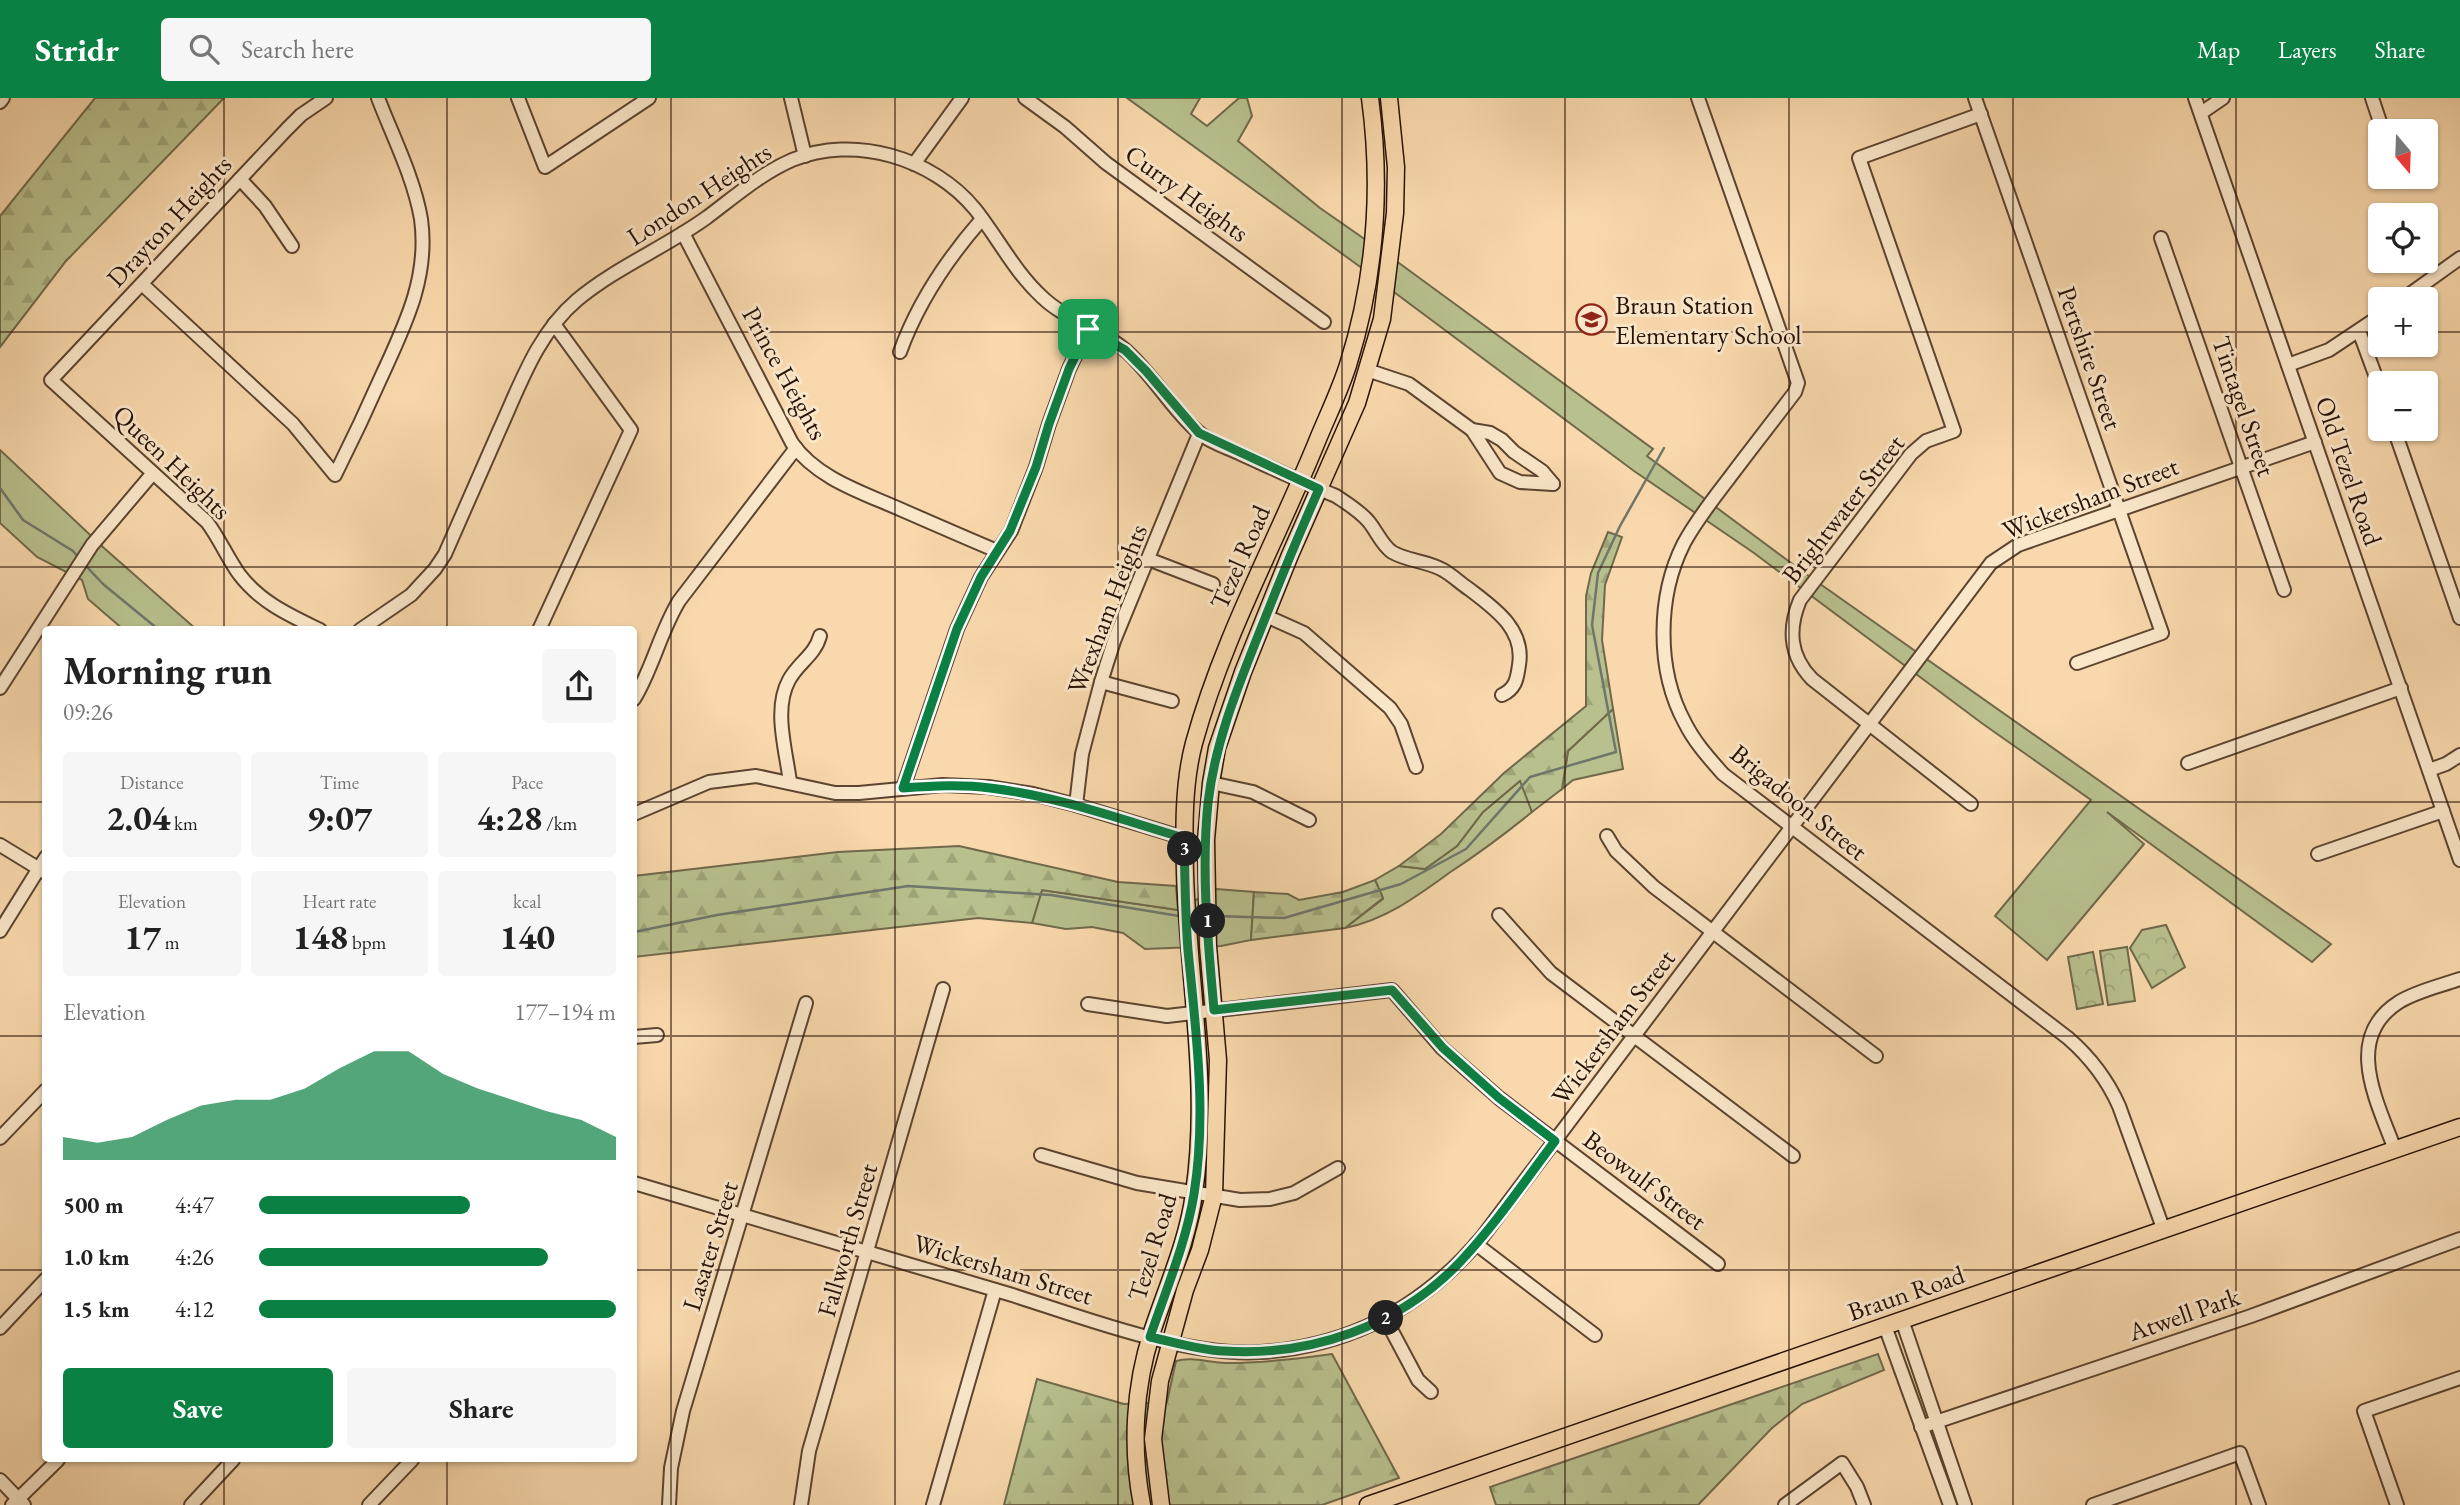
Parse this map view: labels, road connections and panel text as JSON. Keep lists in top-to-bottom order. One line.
{"streets":{"main road":["Tezel Road","Braun Road"],"street":["Curry Heights","London Heights","Drayton Heights","Pertshire Street","Prince Heights","Tintagel Street","Queen Heights","Old Tezel Road","Wickersham Street","Brightwater Street","Wrexham Heights","Brigadoon Street","Beowulf Street","Fallworth Street","Lasater Street","Atwell Park"]},"crossings":[["London Heights","Prince Heights"],["London Heights","Tezel Road"],["London Heights","Wrexham Heights"],["Drayton Heights","Queen Heights"],["Pertshire Street","Wickersham Street"],["Pertshire Street","Brightwater Street"],["Tintagel Street","Wickersham Street"],["Old Tezel Road","Wickersham Street"],["Wickersham Street","Brightwater Street"],["Wickersham Street","Tezel Road"],["Wickersham Street","Brigadoon Street"],["Wickersham Street","Beowulf Street"],["Wickersham Street","Fallworth Street"],["Wickersham Street","Lasater Street"],["Tezel Road","Beowulf Street"],["Brigadoon Street","Braun Road"]],"places":{"school or university":["Braun Station Elementary School"]},"north":"bottom","page":{"header":"Stridr","search":"Search here","nav":["Map","Layers","Share"],"map_buttons":["+","−"],"heading":["Morning run","09:26"],"stats":[["Distance","2.04 km"],["Time","9:07"],["Pace","4:28 /km"],["Elevation","17 m"],["Heart rate","148 bpm"],["kcal","140"]],"pins":["3","1","2"],"chart":["Elevation","177–194 m"],"list":[{"name":"500 m","note":"4:47"},{"name":"1.0 km","note":"4:26"},{"name":"1.5 km","note":"4:12"}],"buttons":["Save","Share"]}}
